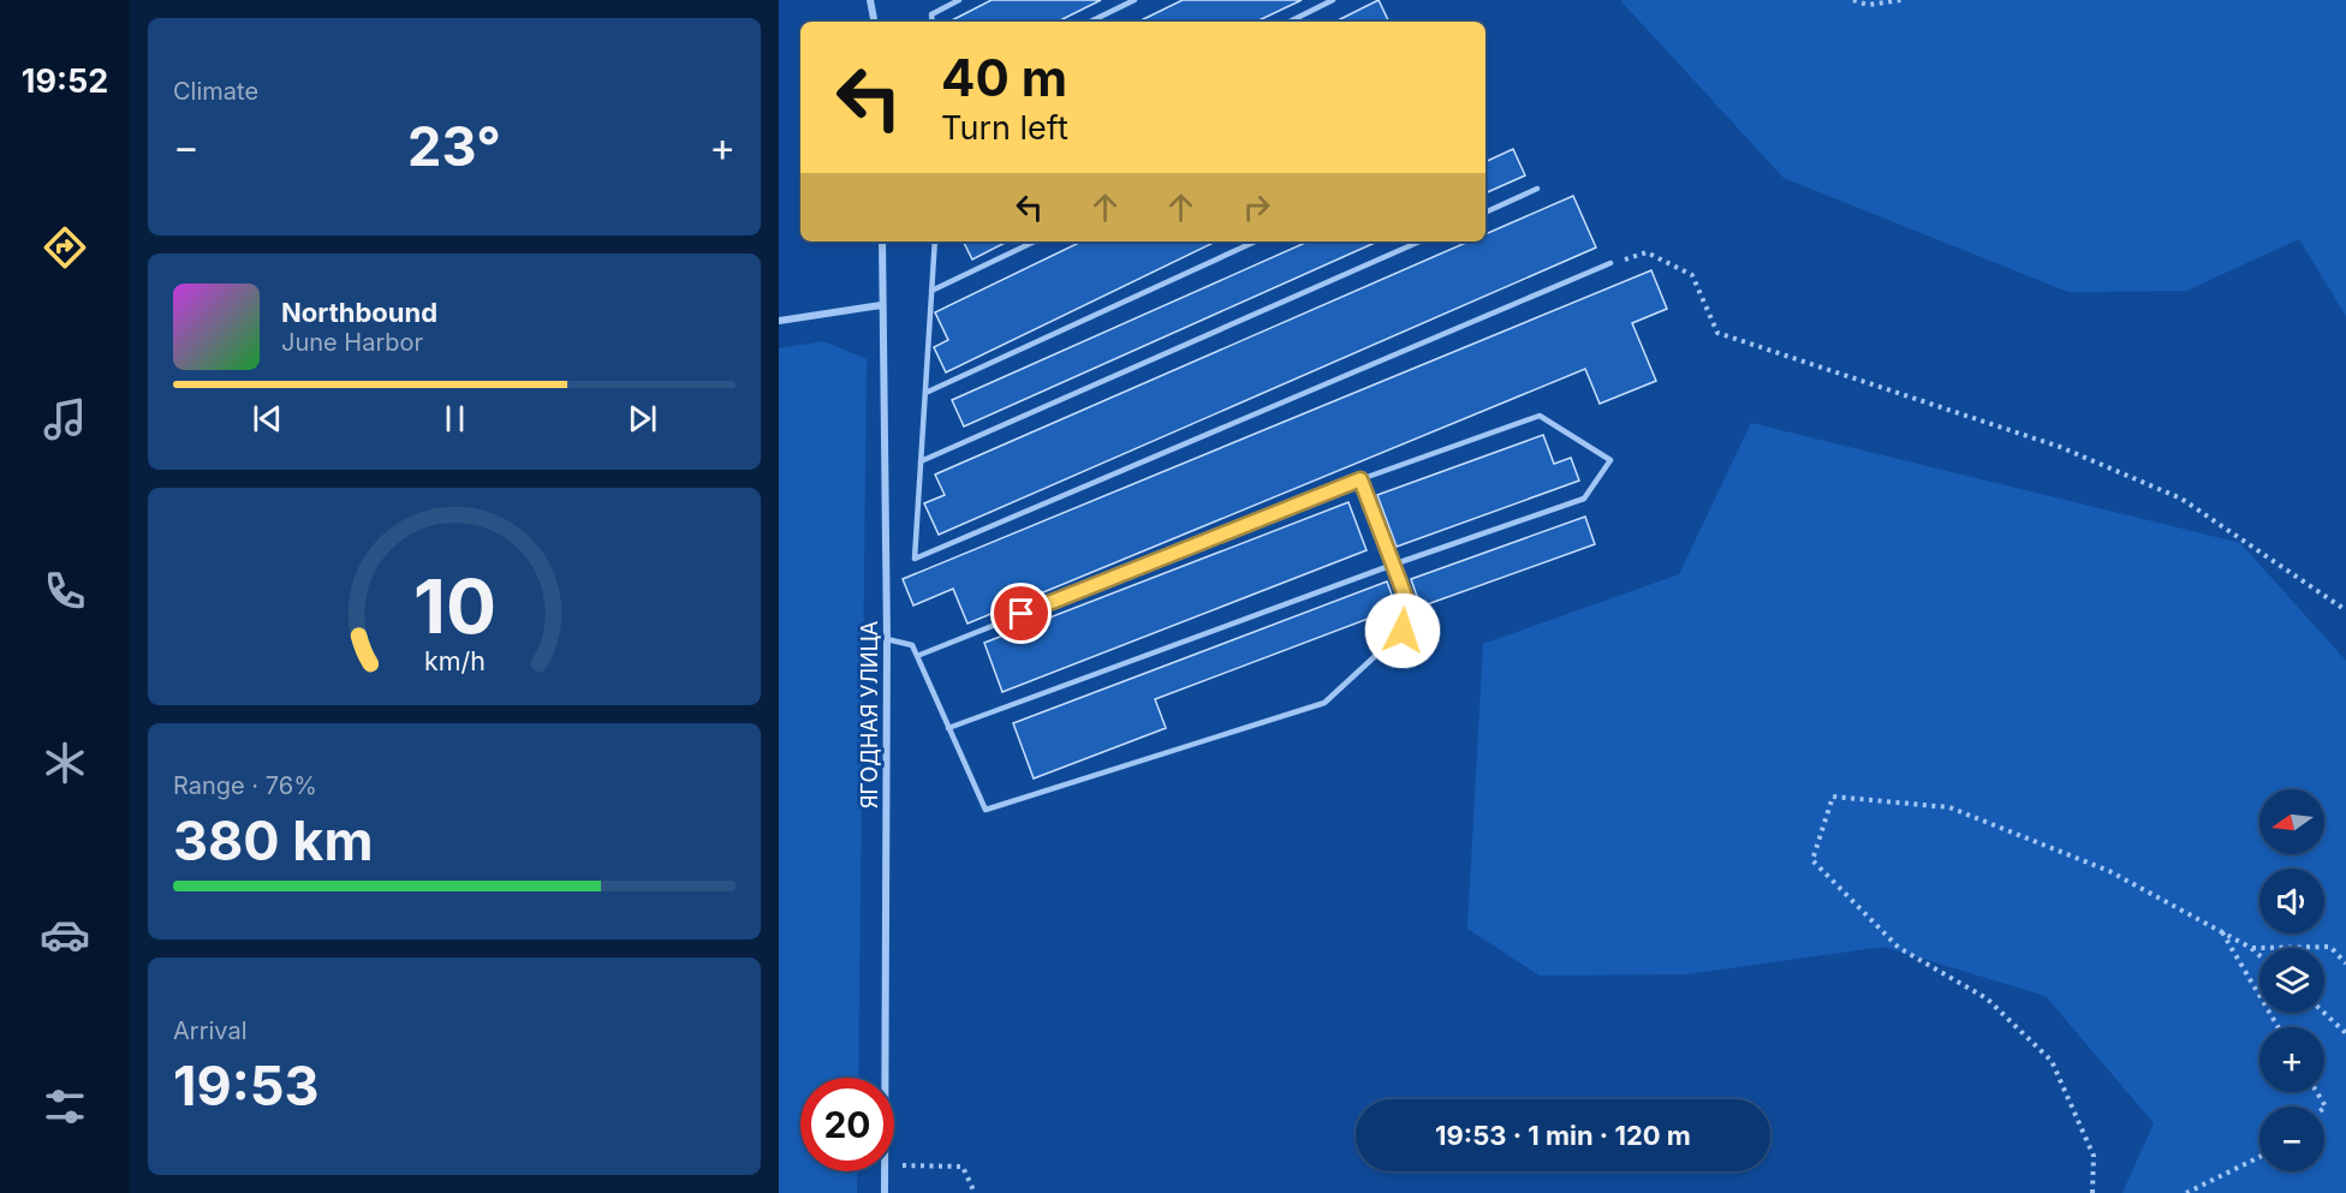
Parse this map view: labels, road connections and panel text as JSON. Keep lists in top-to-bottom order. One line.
{"streets":{"street":["ЯГОДНАЯ УЛИЦА"]},"north":"left","page":{"tabs":"19:52","tile":["Climate",["Range · 76%","380 km"],["Arrival","19:53"]],"turn":["40 m","Turn left"],"heat":["−","23°","+"],"song":["Northbound","June Harbor"],"map_buttons":["+","−"],"limit":"20","trip":"19:53 · 1 min · 120 m","gauge":["10","km/h"]}}
